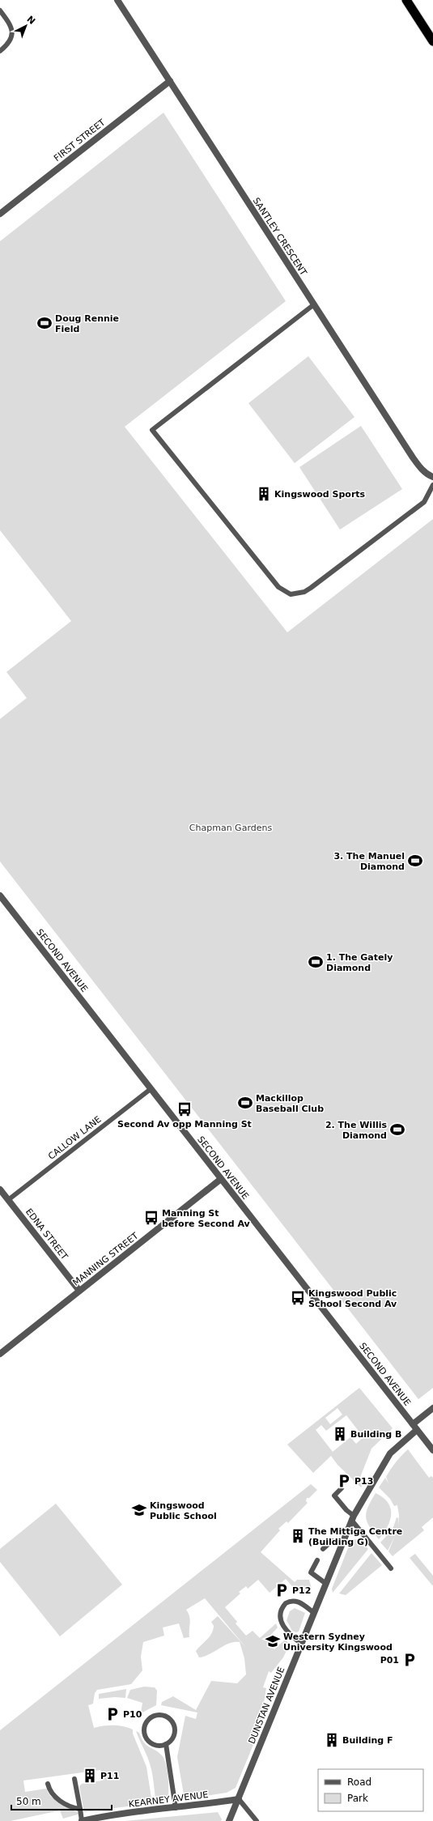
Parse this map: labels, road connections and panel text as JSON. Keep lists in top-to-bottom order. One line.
{"streets":{"street":["FIRST STREET","SANTLEY CRESCENT","SECOND AVENUE","EDNA STREET","MANNING STREET","DUNSTAN AVENUE","KEARNEY AVENUE"],"lane":["CALLOW LANE"]},"crossings":[["FIRST STREET","SANTLEY CRESCENT"],["SECOND AVENUE","CALLOW LANE"],["SECOND AVENUE","MANNING STREET"],["SECOND AVENUE","DUNSTAN AVENUE"],["CALLOW LANE","EDNA STREET"],["EDNA STREET","MANNING STREET"],["DUNSTAN AVENUE","KEARNEY AVENUE"]],"parks":["Chapman Gardens"],"places":{"sports":["Doug Rennie Field","3. The Manuel Diamond","1. The Gately Diamond","Mackillop Baseball Club","2. The Willis Diamond"],"building":["Kingswood Sports","Building B","The Mittiga Centre (Building G)","Building F","P11"],"bus stop":["Second Av opp Manning St","Manning St before Second Av","Kingswood Public School Second Av"],"parking":["P13","P12","P01","P10"],"school or university":["Kingswood Public School","Western Sydney University Kingswood"]},"legend":["Road","Park"],"scale_bar":"50 m","north":"top right"}
